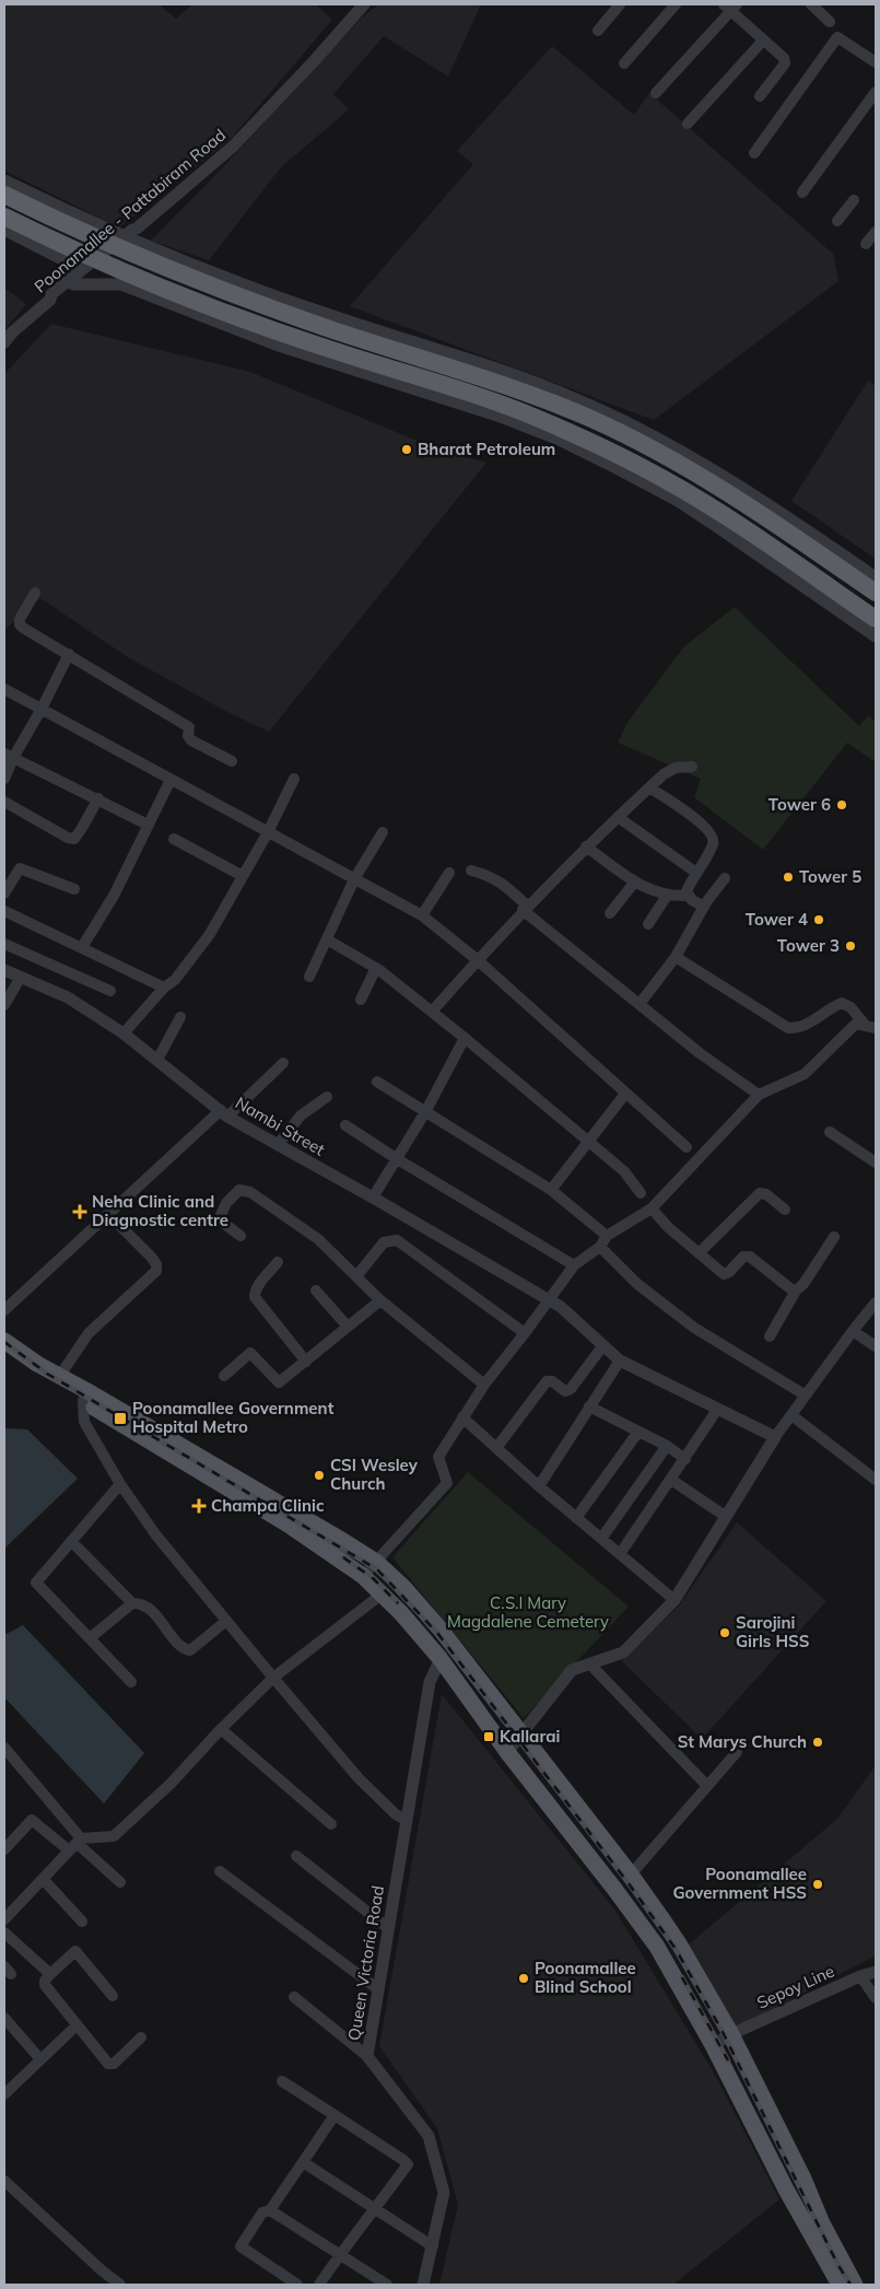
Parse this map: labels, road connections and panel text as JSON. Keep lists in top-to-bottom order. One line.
{"streets":{"street":["Poonamallee - Pattabiram Road","Nambi Street","Queen Victoria Road","Sepoy Line"]},"parks":["C.S.I Mary Magdalene Cemetery"],"places":{"other":["Bharat Petroleum","Tower 6","Tower 5","Tower 4","Tower 3","CSI Wesley Church","Sarojini Girls HSS","St Marys Church","Poonamallee Government HSS","Poonamallee Blind School"],"health":["Neha Clinic and Diagnostic centre","Champa Clinic"],"transit":["Poonamallee Government Hospital Metro","Kallarai"]}}
